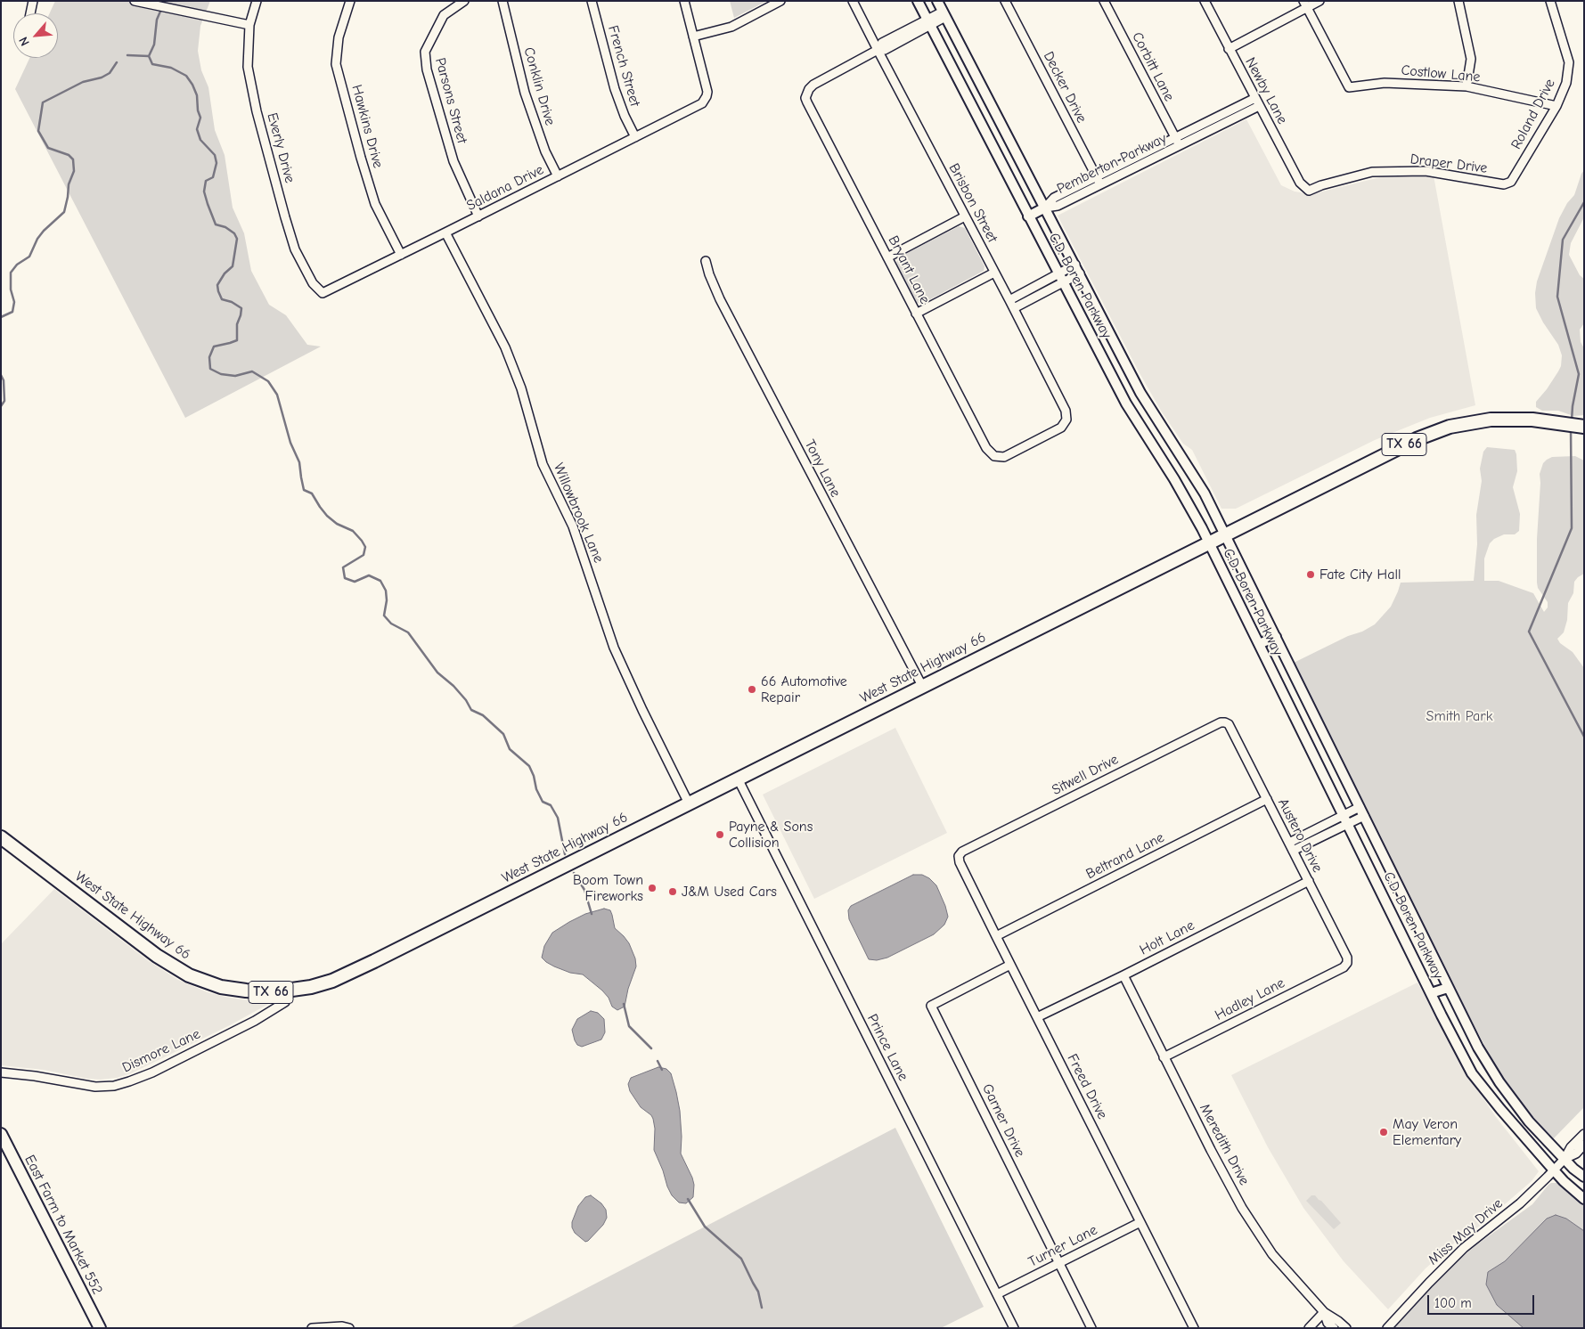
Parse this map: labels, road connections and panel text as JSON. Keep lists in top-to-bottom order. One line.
{"streets":{"main road":["TX 66","West State Highway 66","East Farm to Market 552"],"street":["French Street","Corbitt Lane","Costlow Lane","Conklin Drive","Decker Drive","Newby Lane","Parsons Street","Roland Drive","Hawkins Drive","Everly Drive","Pemberton Parkway","Draper Drive","Saldana Drive","Brisbon Street","Bryant Lane","C.D. Boren Parkway","Tony Lane","Willowbrook Lane","Sitwell Drive","Austero Drive","Beltrand Lane","Holt Lane","Hadley Lane","Prince Lane","Dismore Lane","Freed Drive","Garner Drive","Meredith Drive","Miss May Drive","Turner Lane"]},"crossings":[["French Street","Saldana Drive"],["Corbitt Lane","Pemberton Parkway"],["Costlow Lane","Roland Drive"],["Conklin Drive","Saldana Drive"],["Decker Drive","Pemberton Parkway"],["Newby Lane","Pemberton Parkway"],["Newby Lane","Draper Drive"],["Parsons Street","Saldana Drive"],["Roland Drive","Draper Drive"],["Hawkins Drive","Saldana Drive"],["Everly Drive","Saldana Drive"],["Pemberton Parkway","C.D. Boren Parkway"],["Saldana Drive","Willowbrook Lane"],["Brisbon Street","Bryant Lane"],["C.D. Boren Parkway","TX 66"],["C.D. Boren Parkway","West State Highway 66"],["C.D. Boren Parkway","Miss May Drive"],["TX 66","West State Highway 66"],["Tony Lane","West State Highway 66"],["Willowbrook Lane","West State Highway 66"],["West State Highway 66","Prince Lane"],["West State Highway 66","Dismore Lane"],["Sitwell Drive","Austero Drive"],["Sitwell Drive","Freed Drive"],["Austero Drive","Beltrand Lane"],["Austero Drive","Holt Lane"],["Austero Drive","Hadley Lane"],["Beltrand Lane","Freed Drive"],["Holt Lane","Freed Drive"],["Holt Lane","Meredith Drive"],["Hadley Lane","Meredith Drive"],["Prince Lane","Turner Lane"],["Freed Drive","Garner Drive"],["Freed Drive","Turner Lane"],["Garner Drive","Turner Lane"]],"parks":["Smith Park"],"places":["Fate City Hall","66 Automotive Repair","Payne & Sons Collision","Boom Town Fireworks","J&M Used Cars","May Veron Elementary"],"scale_bar":"100 m","north":"bottom left"}
